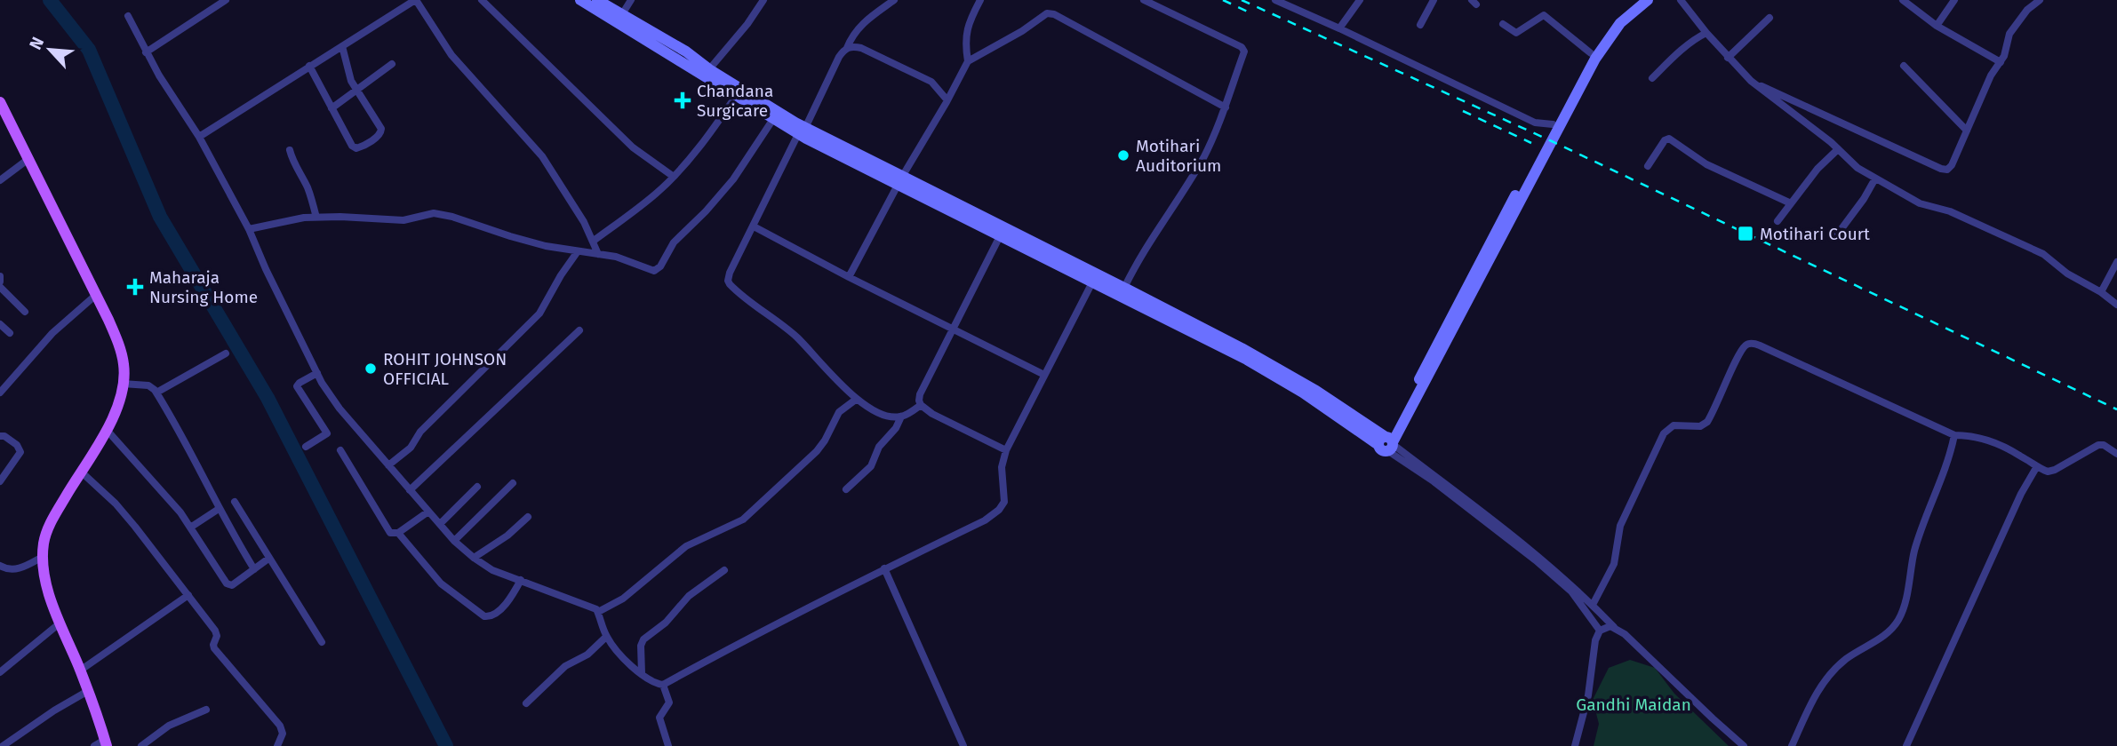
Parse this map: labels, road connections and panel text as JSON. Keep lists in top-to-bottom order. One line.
{"parks":["Gandhi Maidan"],"places":{"health":["Chandana Surgicare","Maharaja Nursing Home"],"other":["Motihari Auditorium","ROHIT JOHNSON OFFICIAL"],"transit":["Motihari Court"]},"north":"top left"}
